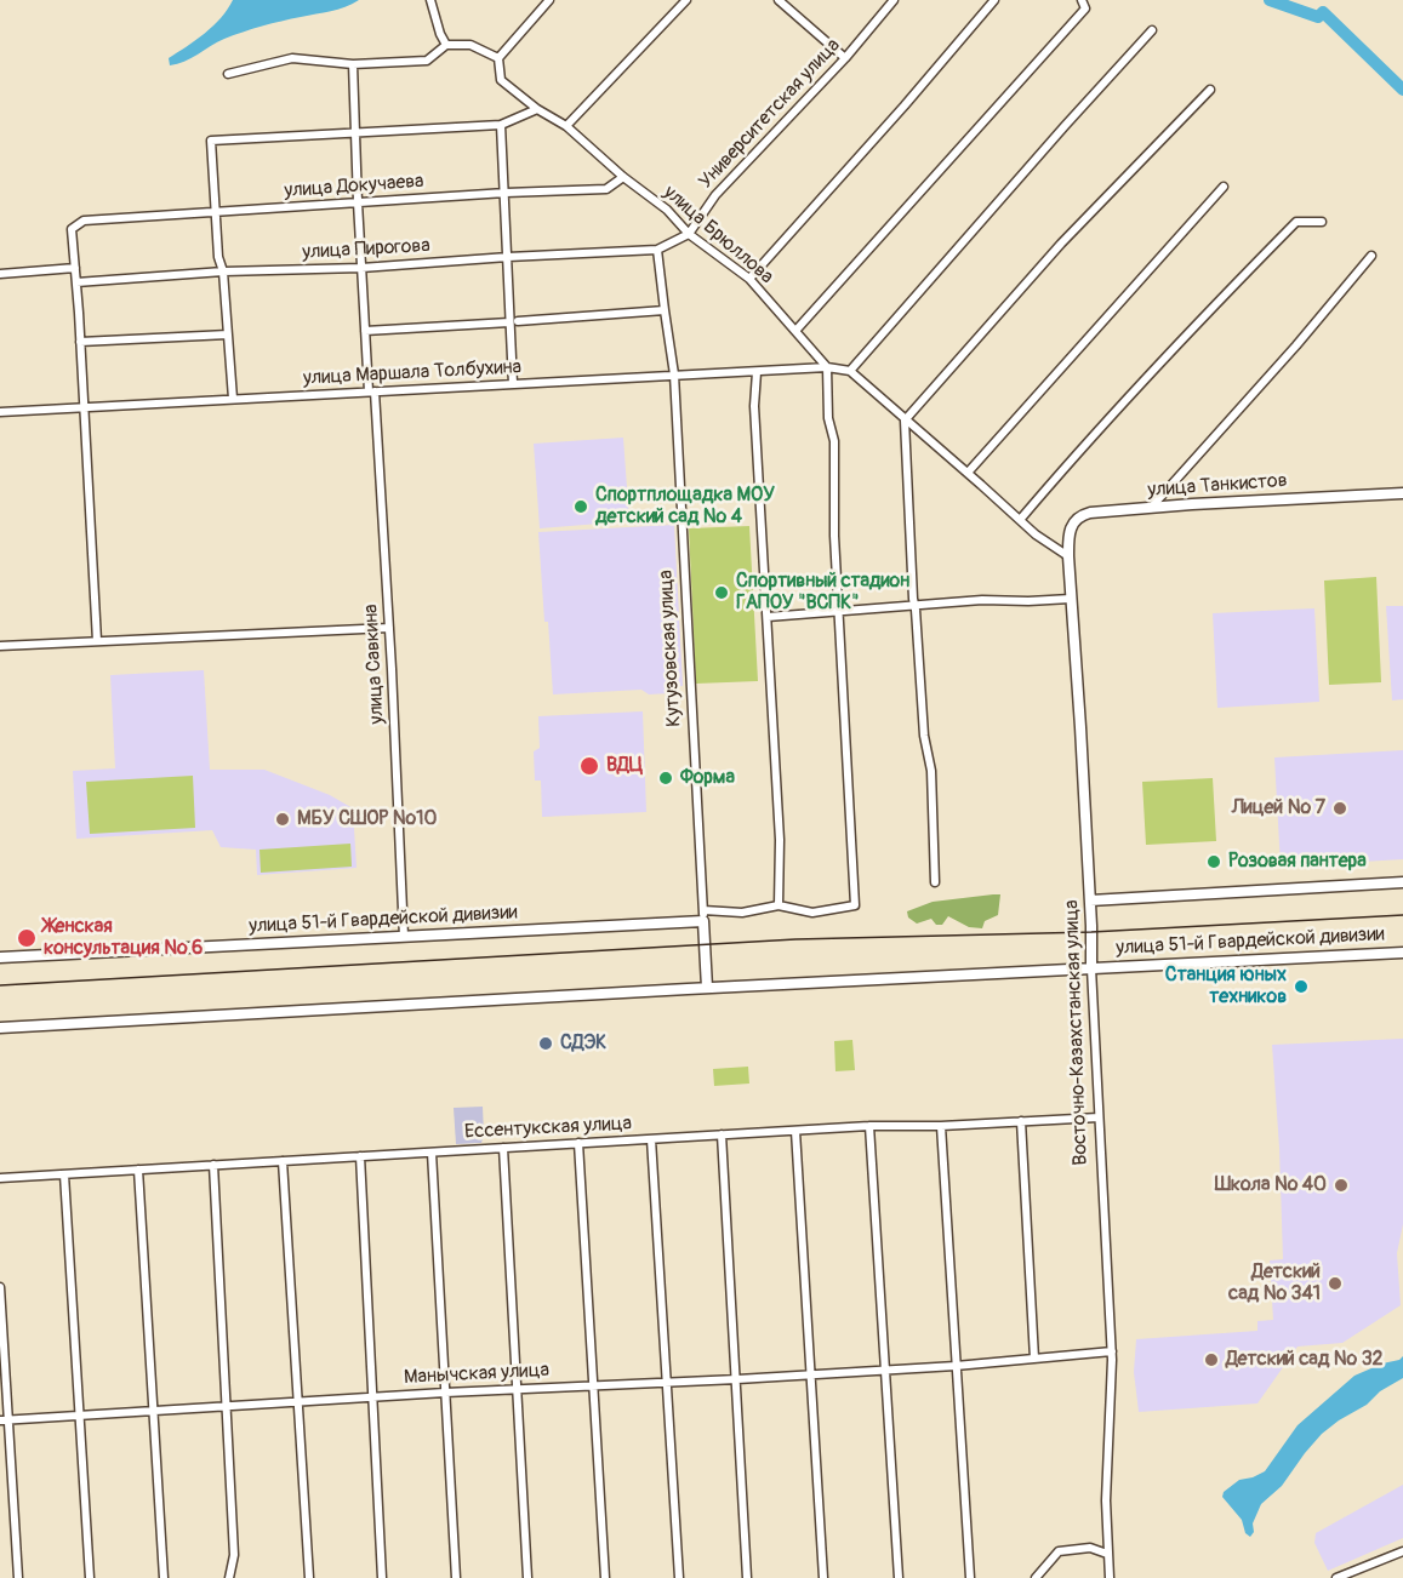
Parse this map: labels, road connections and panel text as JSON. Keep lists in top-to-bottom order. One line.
{"streets":{"main road":["улица Танкистов","улица 51-й Гвардейской дивизии","Восточно-Казахстанская улица"],"street":["Университетская улица","улица Докучаева","улица Брюллова","улица Пирогова","улица Маршала Толбухина","Кутузовская улица","улица Савкина","Ессентукская улица","Манычская улица"]},"crossings":[["Университетская улица","улица Брюллова"],["Университетская улица","улица Пирогова"],["улица Докучаева","улица Брюллова"],["улица Докучаева","улица Савкина"],["улица Брюллова","улица Маршала Толбухина"],["улица Пирогова","улица Савкина"],["улица Маршала Толбухина","Кутузовская улица"],["улица Маршала Толбухина","улица Савкина"],["улица Танкистов","Восточно-Казахстанская улица"],["Кутузовская улица","улица 51-й Гвардейской дивизии"],["улица Савкина","улица 51-й Гвардейской дивизии"],["улица 51-й Гвардейской дивизии","Восточно-Казахстанская улица"],["Восточно-Казахстанская улица","Ессентукская улица"]],"places":["Спортплощадка МОУ детский сад № 4","Спортивный стадион ГАПОУ \"ВСПК\"","ВДЦ","Форма","Лицей № 7","МБУ СШОР №10","Розовая пантера","Женская консультация № 6","Станция юных техников","СДЭК","Школа № 40","Детский сад № 341","Детский сад № 32"]}
